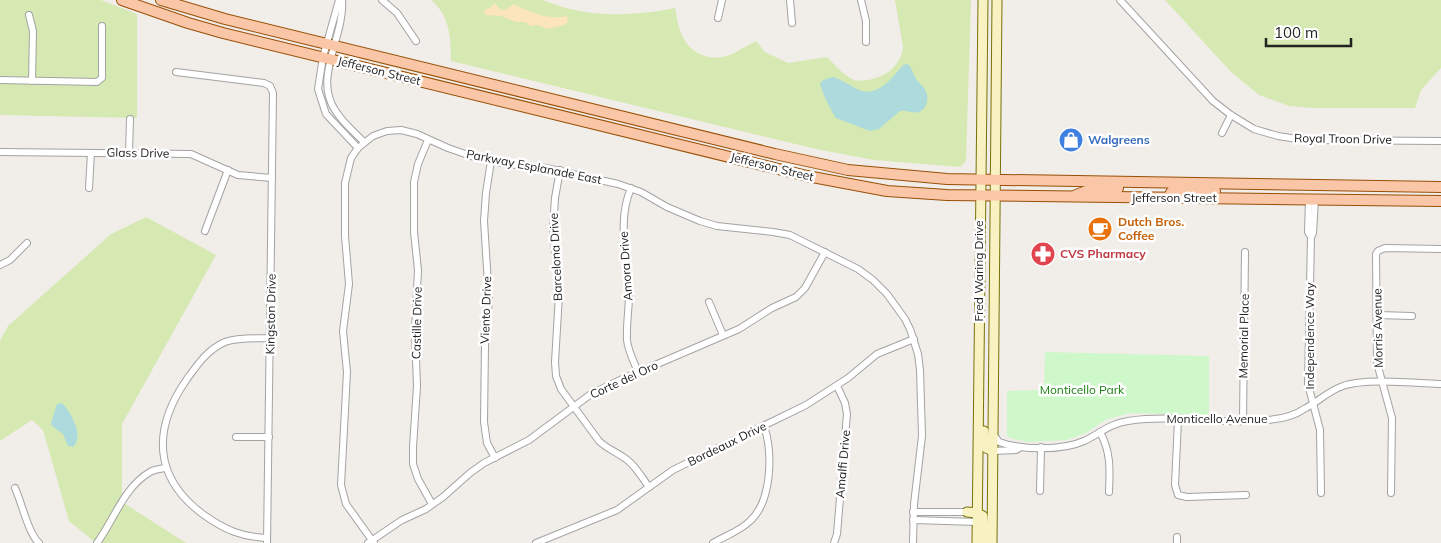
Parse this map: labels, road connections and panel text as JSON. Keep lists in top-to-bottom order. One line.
{"streets":{"main road":["Jefferson Street","Fred Waring Drive"],"street":["Royal Troon Drive","Glass Drive","Parkway Esplanade East","Barcelona Drive","Amora Drive","Viento Drive","Kingston Drive","Castille Drive","Morris Avenue","Memorial Place","Independence Way","Corte del Oro","Monticello Avenue","Bordeaux Drive","Amalfi Drive"]},"crossings":[["Jefferson Street","Fred Waring Drive"],["Jefferson Street","Independence Way"],["Glass Drive","Kingston Drive"],["Parkway Esplanade East","Barcelona Drive"],["Parkway Esplanade East","Amora Drive"],["Parkway Esplanade East","Viento Drive"],["Parkway Esplanade East","Castille Drive"],["Parkway Esplanade East","Corte del Oro"],["Parkway Esplanade East","Bordeaux Drive"],["Barcelona Drive","Corte del Oro"],["Barcelona Drive","Bordeaux Drive"],["Amora Drive","Corte del Oro"],["Fred Waring Drive","Monticello Avenue"],["Viento Drive","Corte del Oro"],["Castille Drive","Corte del Oro"],["Morris Avenue","Monticello Avenue"],["Memorial Place","Monticello Avenue"],["Independence Way","Monticello Avenue"],["Bordeaux Drive","Amalfi Drive"]],"parks":["Monticello Park"],"places":{"shop":["Walgreens"],"cafe":["Dutch Bros. Coffee"],"pharmacy":["CVS Pharmacy"]},"scale_bar":"100 m"}
